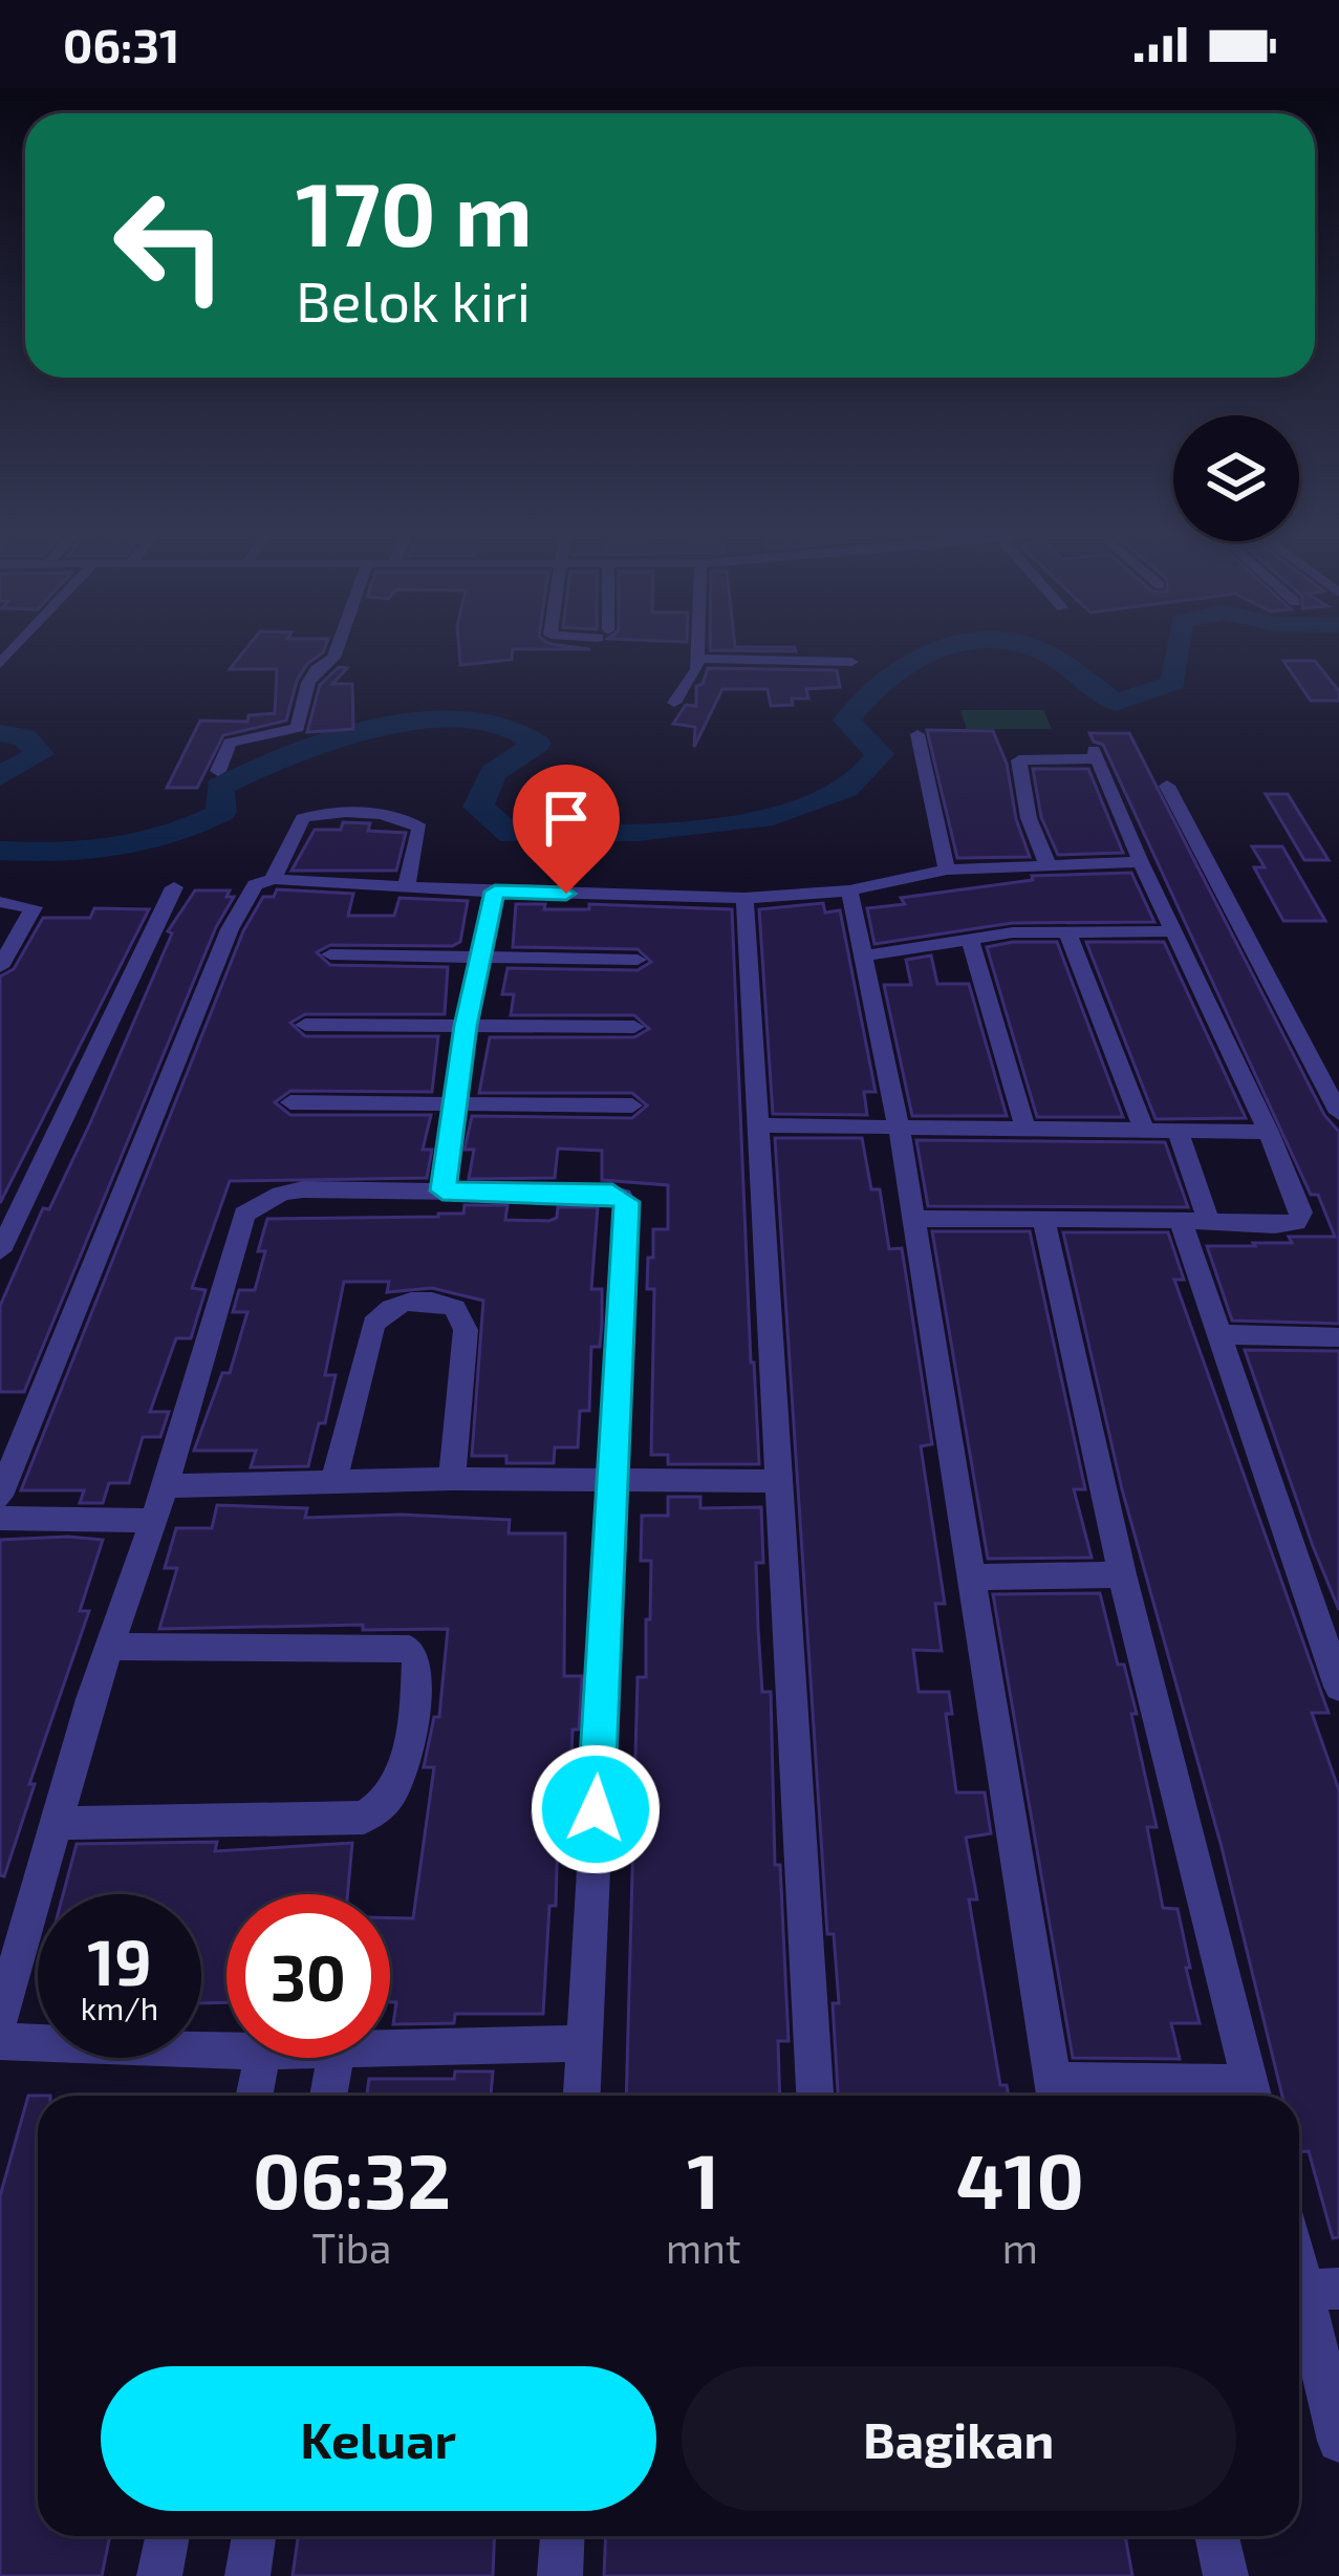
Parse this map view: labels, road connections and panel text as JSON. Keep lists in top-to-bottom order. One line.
{"page":{"status":"06:31","turn":["170 m","Belok kiri"],"speed":"19 km/h","limit":"30","eta":["06:32","Tiba","1","mnt","410","m"],"buttons":["Keluar","Bagikan"]}}
